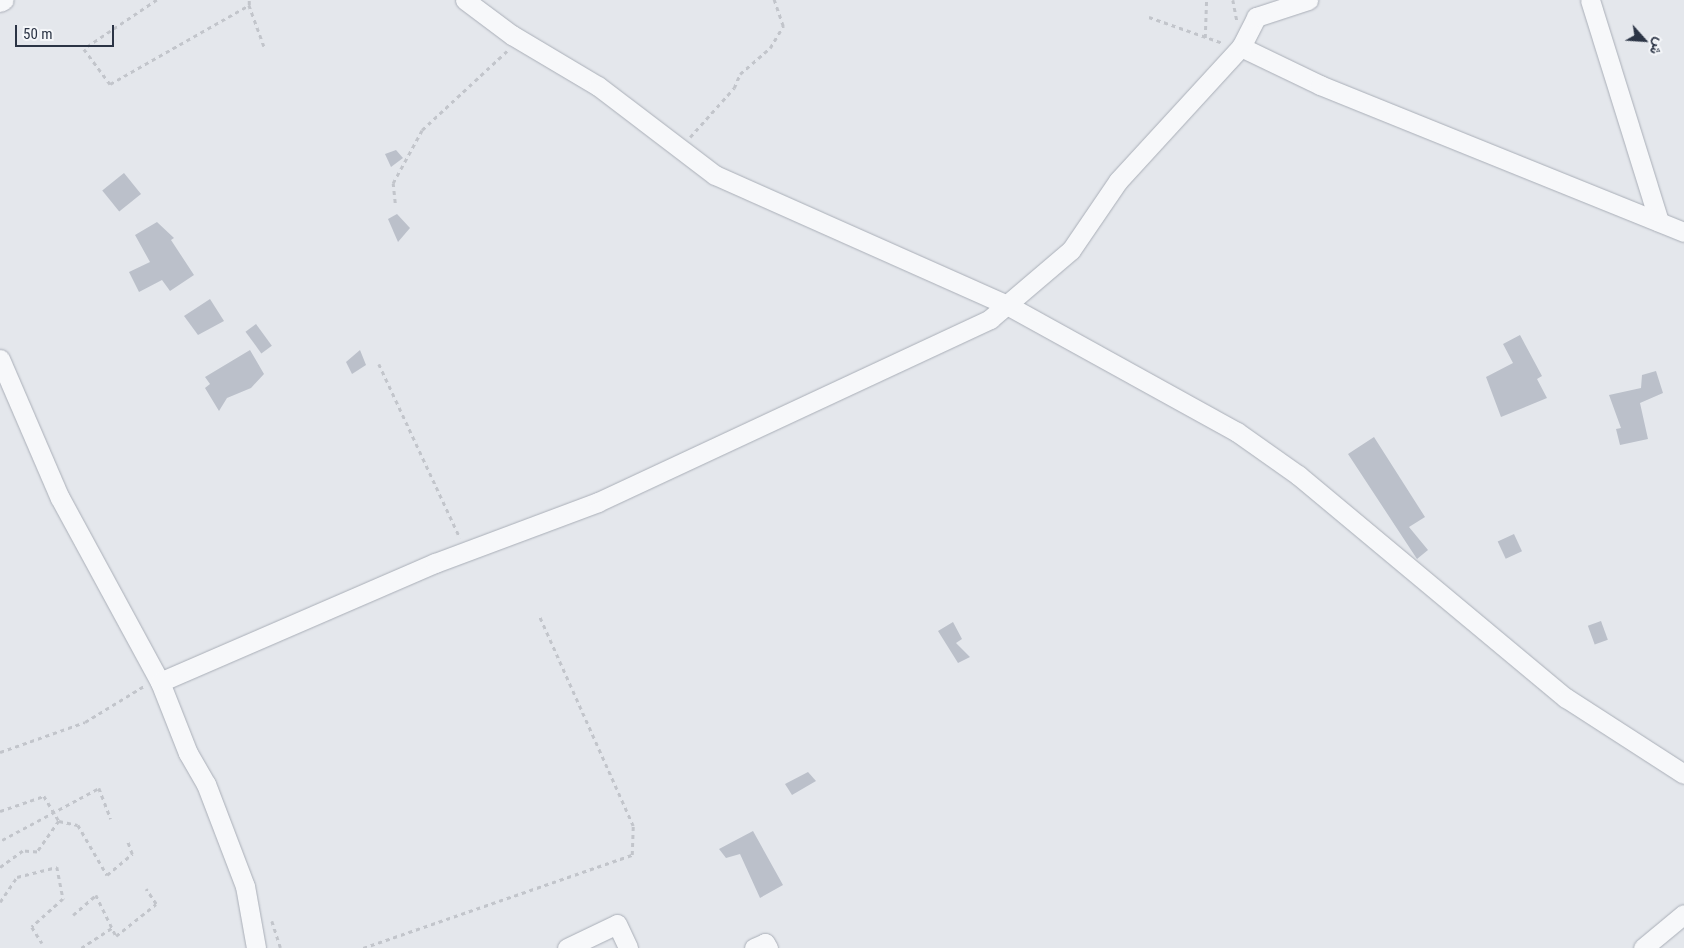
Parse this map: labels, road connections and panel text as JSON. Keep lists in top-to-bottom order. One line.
{"scale_bar":"50 m","north":"bottom right"}
